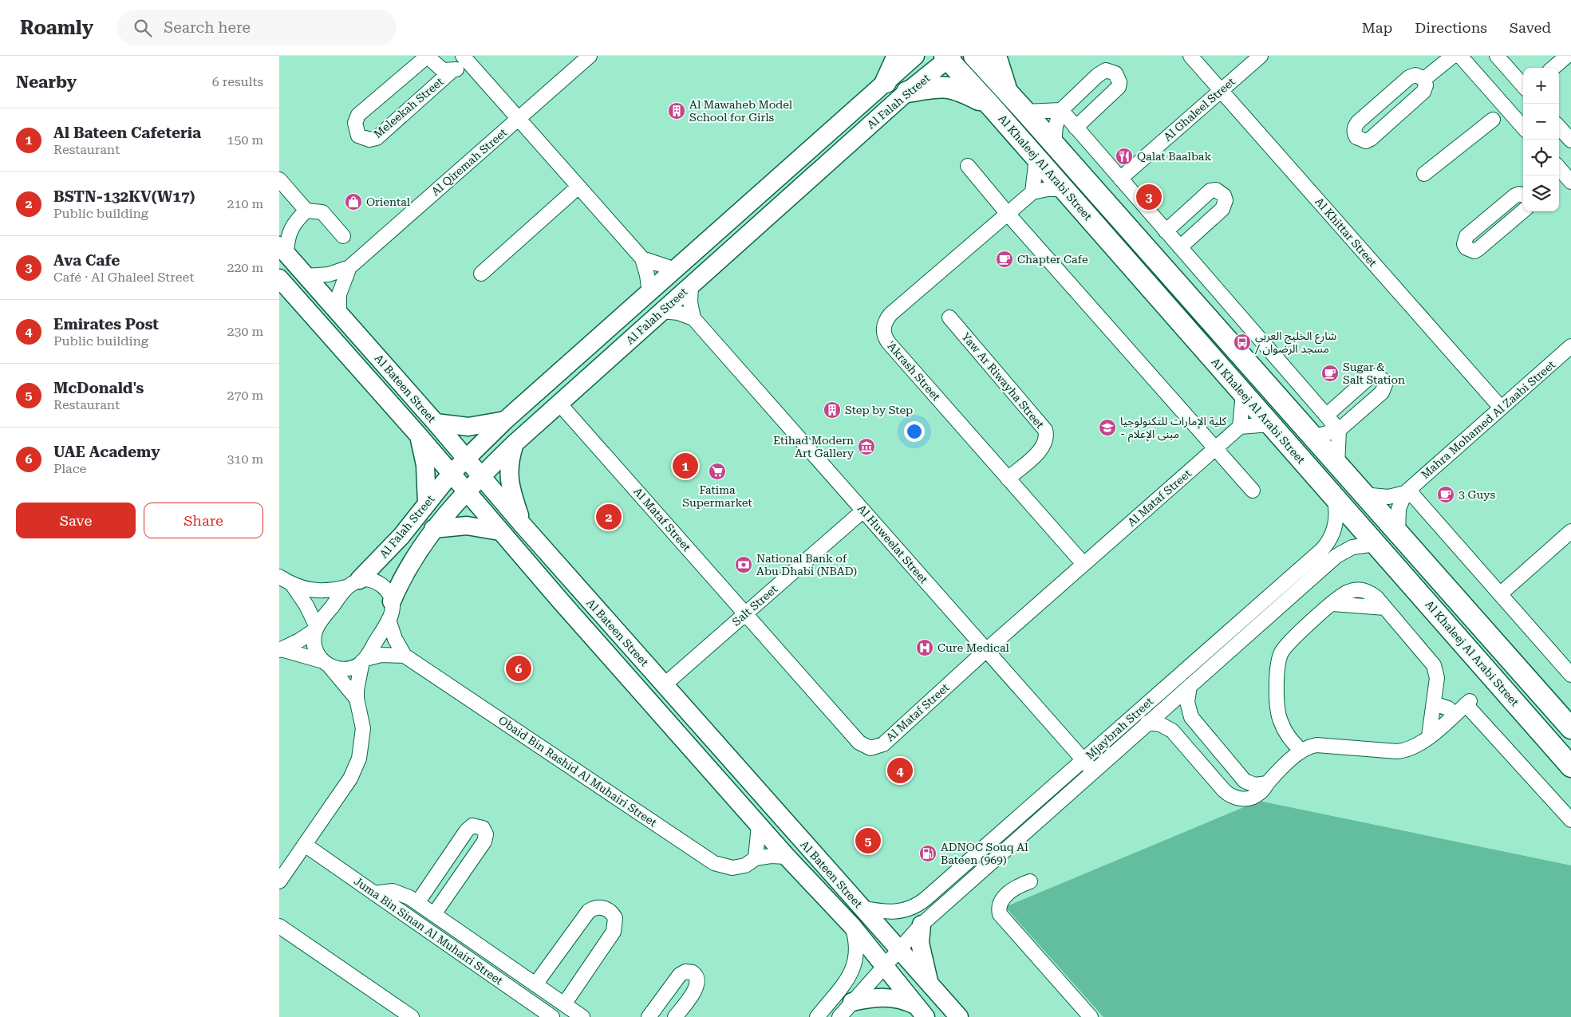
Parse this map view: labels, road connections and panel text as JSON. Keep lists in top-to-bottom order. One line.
{"streets":{"highway":["Al Khaleej Al Arabi Street"],"main road":["Al Falah Street","Al Bateen Street"],"street":["Meleekah Street","Al Ghaleel Street","Al Qiremah Street","Al Khittar Street","'Akrash Street","Yaw Ar Riwayha Street","Mahra Mohamed Al Zaabi Street","Al Mataf Street","Al Huweelat Street","Salt Street","Mjaybrah Street","Obaid Bin Rashid Al Muhairi Street","Juma Bin Sinan Al Muhairi Street"]},"crossings":[["Al Falah Street","Meleekah Street"],["Al Falah Street","Al Khaleej Al Arabi Street"],["Al Falah Street","Al Bateen Street"],["Al Falah Street","Al Mataf Street"],["Al Falah Street","Obaid Bin Rashid Al Muhairi Street"],["Meleekah Street","Al Qiremah Street"],["Al Ghaleel Street","Al Khittar Street"],["Al Qiremah Street","Al Bateen Street"],["Al Khaleej Al Arabi Street","Mahra Mohamed Al Zaabi Street"],["Al Khaleej Al Arabi Street","Mjaybrah Street"],["Al Khittar Street","Mahra Mohamed Al Zaabi Street"],["'Akrash Street","Yaw Ar Riwayha Street"],["'Akrash Street","Al Mataf Street"],["Al Bateen Street","Salt Street"],["Al Bateen Street","Mjaybrah Street"],["Al Bateen Street","Obaid Bin Rashid Al Muhairi Street"],["Al Mataf Street","Al Huweelat Street"],["Al Mataf Street","Salt Street"],["Al Huweelat Street","Salt Street"],["Al Huweelat Street","Mjaybrah Street"]],"places":{"building":["Al Mawaheb Model School for Girls","Step by Step"],"restaurant":["Qalat Baalbak"],"shop":["Oriental"],"cafe":["Chapter Cafe","Sugar & Salt Station","3 Guys"],"bus stop":["شارع الخليج العربي / مسجد الرضوان"],"school or university":["كلية الإمارات للتكنولوجيا - مبنى الإعلام"],"museum":["Etihad Modern Art Gallery"],"supermarket":["Fatima Supermarket"],"bank":["National Bank of Abu Dhabi (NBAD)"],"hospital":["Cure Medical"],"fuel station":["ADNOC Souq Al Bateen (969)"]},"page":{"header":"Roamly","search":"Search here","nav":["Map","Directions","Saved"],"heading":["Nearby","6 results"],"map_buttons":["+","−"],"list":[{"mark":"1","name":"Al Bateen Cafeteria","note":"Restaurant","value":"150 m"},{"mark":"2","name":"BSTN-132KV(W17)","note":"Public building","value":"210 m"},{"mark":"3","name":"Ava Cafe","note":"Café · Al Ghaleel Street","value":"220 m"},{"mark":"4","name":"Emirates Post","note":"Public building","value":"230 m"},{"mark":"5","name":"McDonald's","note":"Restaurant","value":"270 m"},{"mark":"6","name":"UAE Academy","note":"Place","value":"310 m"}],"pins":["3","1","2","6","4","5"],"buttons":["Save","Share"]}}
